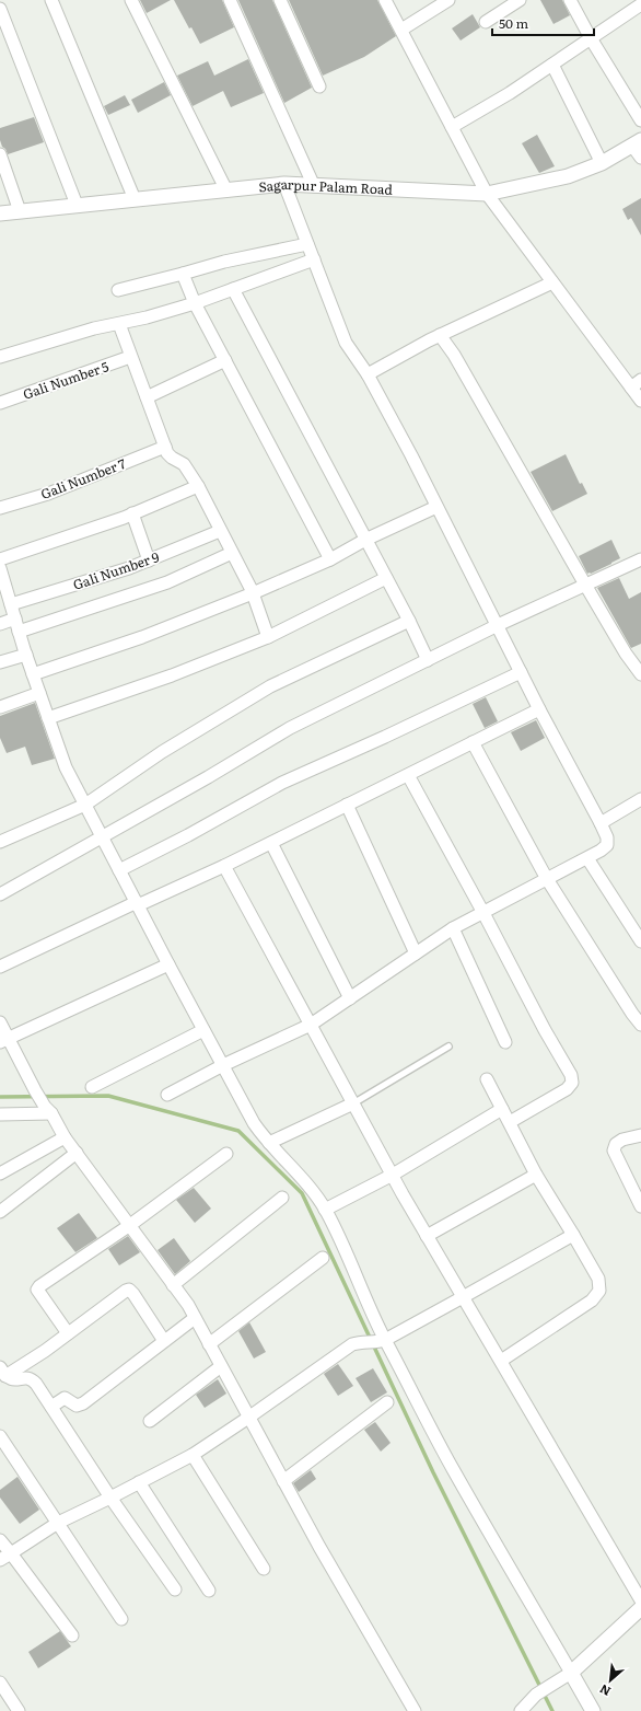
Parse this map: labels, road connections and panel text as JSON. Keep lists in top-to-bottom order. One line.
{"streets":{"street":["Sagarpur Palam Road","Gali Number 5","Gali Number 7","Gali Number 9"]},"scale_bar":"50 m","north":"bottom left"}
